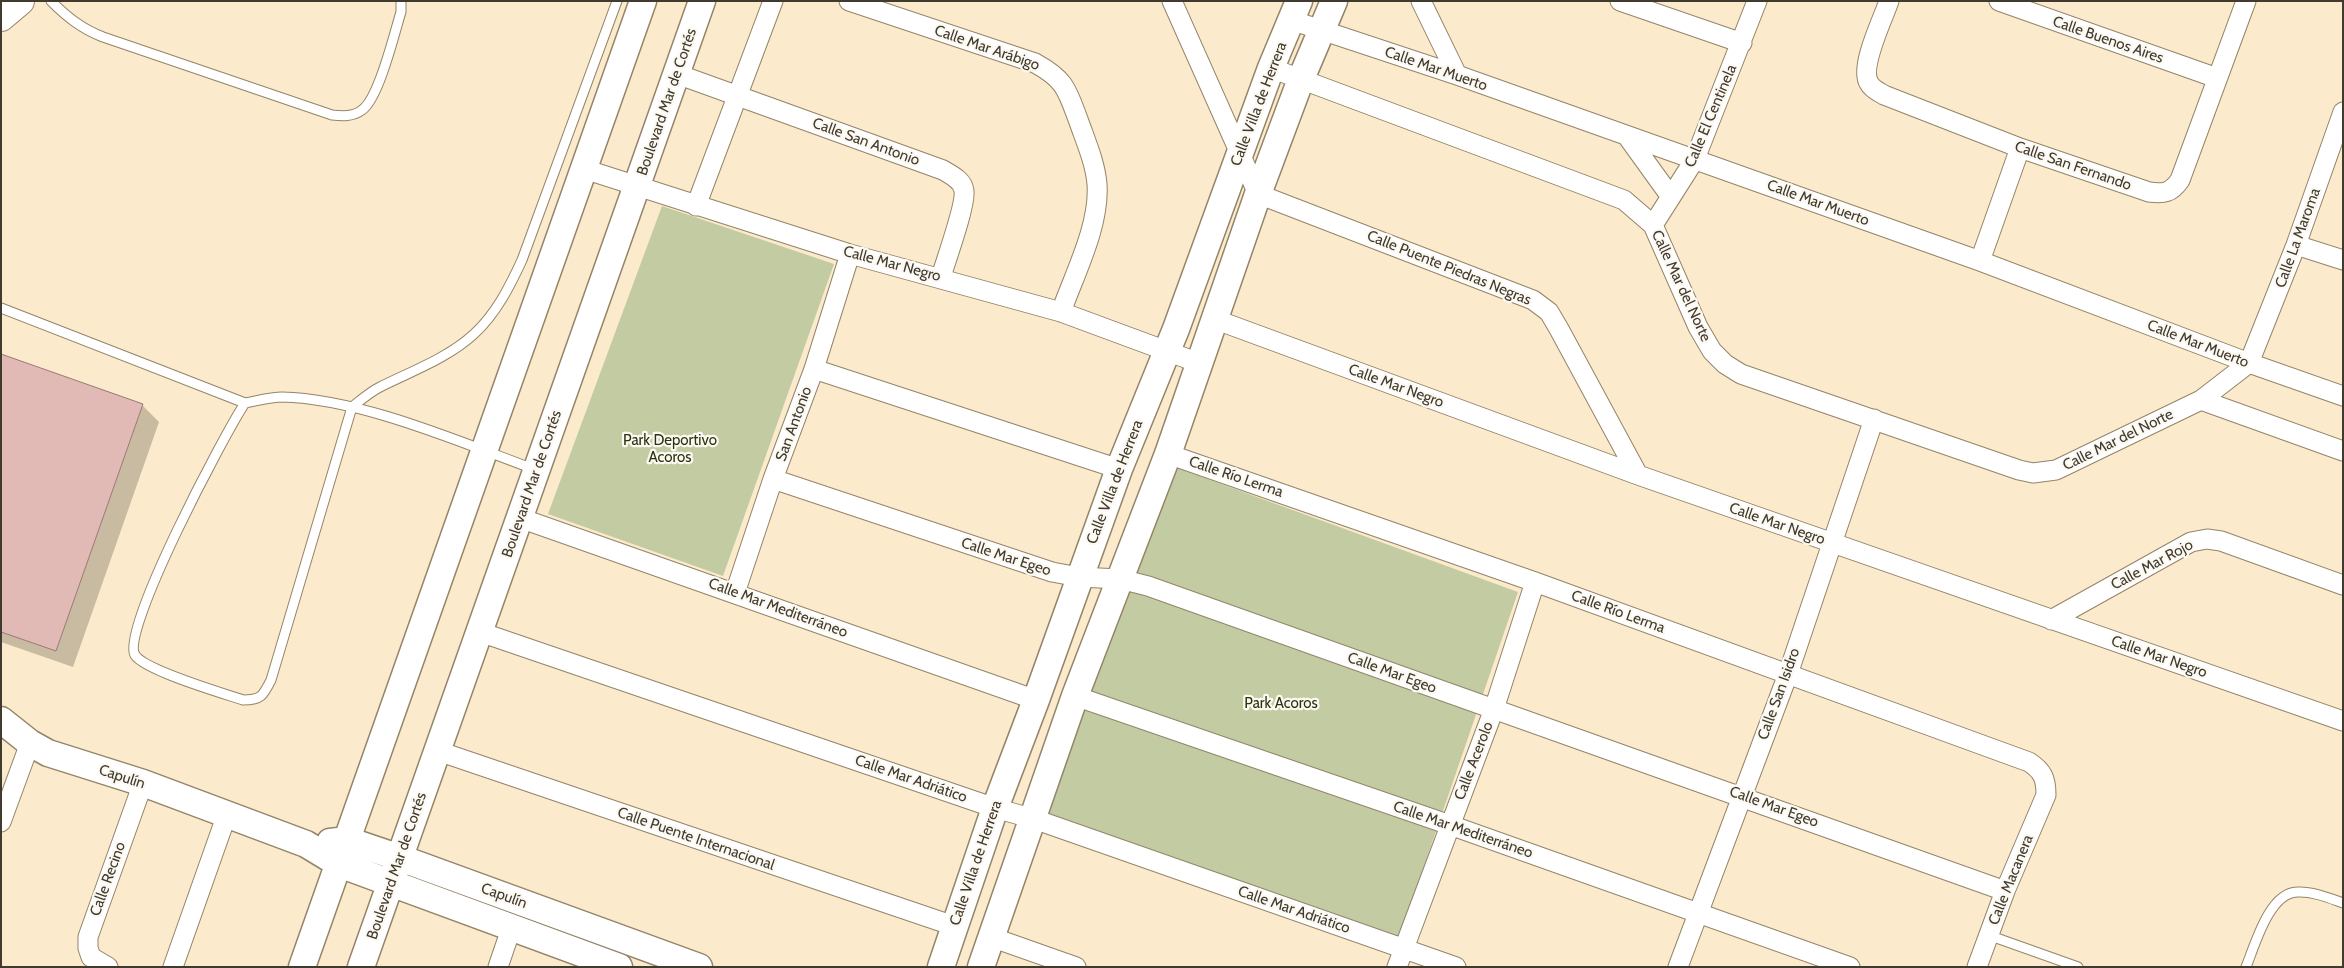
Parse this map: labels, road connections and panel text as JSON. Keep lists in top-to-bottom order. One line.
{"streets":{"street":["Calle Buenos Aires","Calle Mar Arábigo","Calle Mar Muerto","Boulevard Mar de Cortés","Calle Villa de Herrera","Calle El Centinela","Calle San Antonio","Calle San Fernando","Calle La Maroma","Calle Mar Negro","Calle Puente Piedras Negras","Calle Mar del Norte","San Antonio","Calle Río Lerma","Calle Mar Egeo","Calle Mar Rojo","Calle Mar Mediterráneo","Calle San Isidro","Calle Acerolo","Capulín","Calle Mar Adriático","Calle Puente Internacional","Calle Recino","Calle Macanera"]},"crossings":[["Calle Buenos Aires","Calle San Fernando"],["Calle Mar Arábigo","Calle Mar Negro"],["Calle Mar Muerto","Calle Villa de Herrera"],["Calle Mar Muerto","Calle El Centinela"],["Calle Mar Muerto","Calle La Maroma"],["Calle Mar Muerto","Calle Mar del Norte"],["Boulevard Mar de Cortés","Calle San Antonio"],["Boulevard Mar de Cortés","Calle Mar Negro"],["Boulevard Mar de Cortés","Calle Mar Mediterráneo"],["Boulevard Mar de Cortés","Capulín"],["Boulevard Mar de Cortés","Calle Mar Adriático"],["Boulevard Mar de Cortés","Calle Puente Internacional"],["Calle Villa de Herrera","Calle Mar Negro"],["Calle Villa de Herrera","Calle Puente Piedras Negras"],["Calle Villa de Herrera","Calle Mar del Norte"],["Calle Villa de Herrera","Calle Río Lerma"],["Calle Villa de Herrera","Calle Mar Egeo"],["Calle Villa de Herrera","Calle Mar Mediterráneo"],["Calle Villa de Herrera","Calle Mar Adriático"],["Calle Villa de Herrera","Calle Puente Internacional"],["Calle El Centinela","Calle Mar del Norte"],["Calle San Antonio","Calle Mar Negro"],["Calle La Maroma","Calle Mar del Norte"],["Calle Mar Negro","Calle Puente Piedras Negras"],["Calle Mar Negro","San Antonio"],["Calle Mar Negro","Calle Mar Rojo"],["Calle Mar Negro","Calle San Isidro"],["Calle Mar del Norte","Calle San Isidro"],["San Antonio","Calle Mar Egeo"],["San Antonio","Calle Mar Mediterráneo"],["Calle Río Lerma","Calle San Isidro"],["Calle Río Lerma","Calle Acerolo"],["Calle Río Lerma","Calle Macanera"],["Calle Mar Egeo","Calle San Isidro"],["Calle Mar Egeo","Calle Acerolo"],["Calle Mar Egeo","Calle Macanera"],["Calle Mar Mediterráneo","Calle San Isidro"],["Calle Mar Mediterráneo","Calle Acerolo"],["Calle Acerolo","Calle Mar Adriático"],["Capulín","Calle Recino"]],"parks":["Park Deportivo Acoros","Park Acoros"]}
